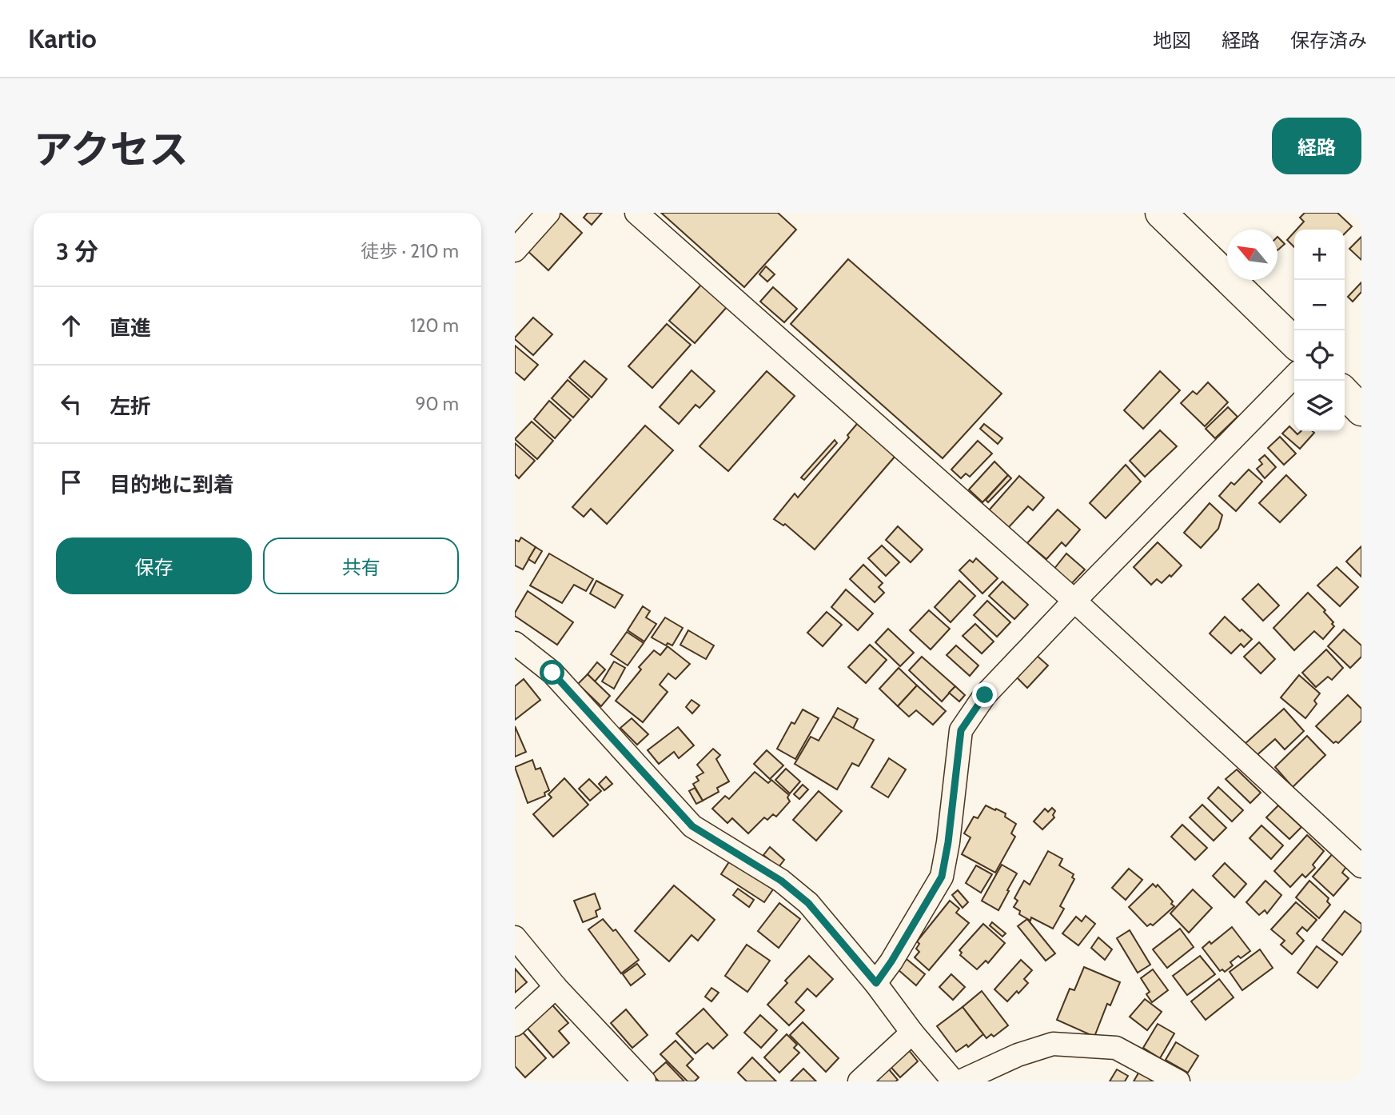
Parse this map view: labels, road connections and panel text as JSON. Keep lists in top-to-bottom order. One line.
{"north":"top left","page":{"header":"Kartio","nav":["地図","経路","保存済み"],"title":"アクセス","buttons":["経路",["保存","共有"]],"heading":["3 分","徒歩 · 210 m"],"map_buttons":["+","−"],"list":[["直進","120 m"],["左折","90 m"],"目的地に到着"]}}
